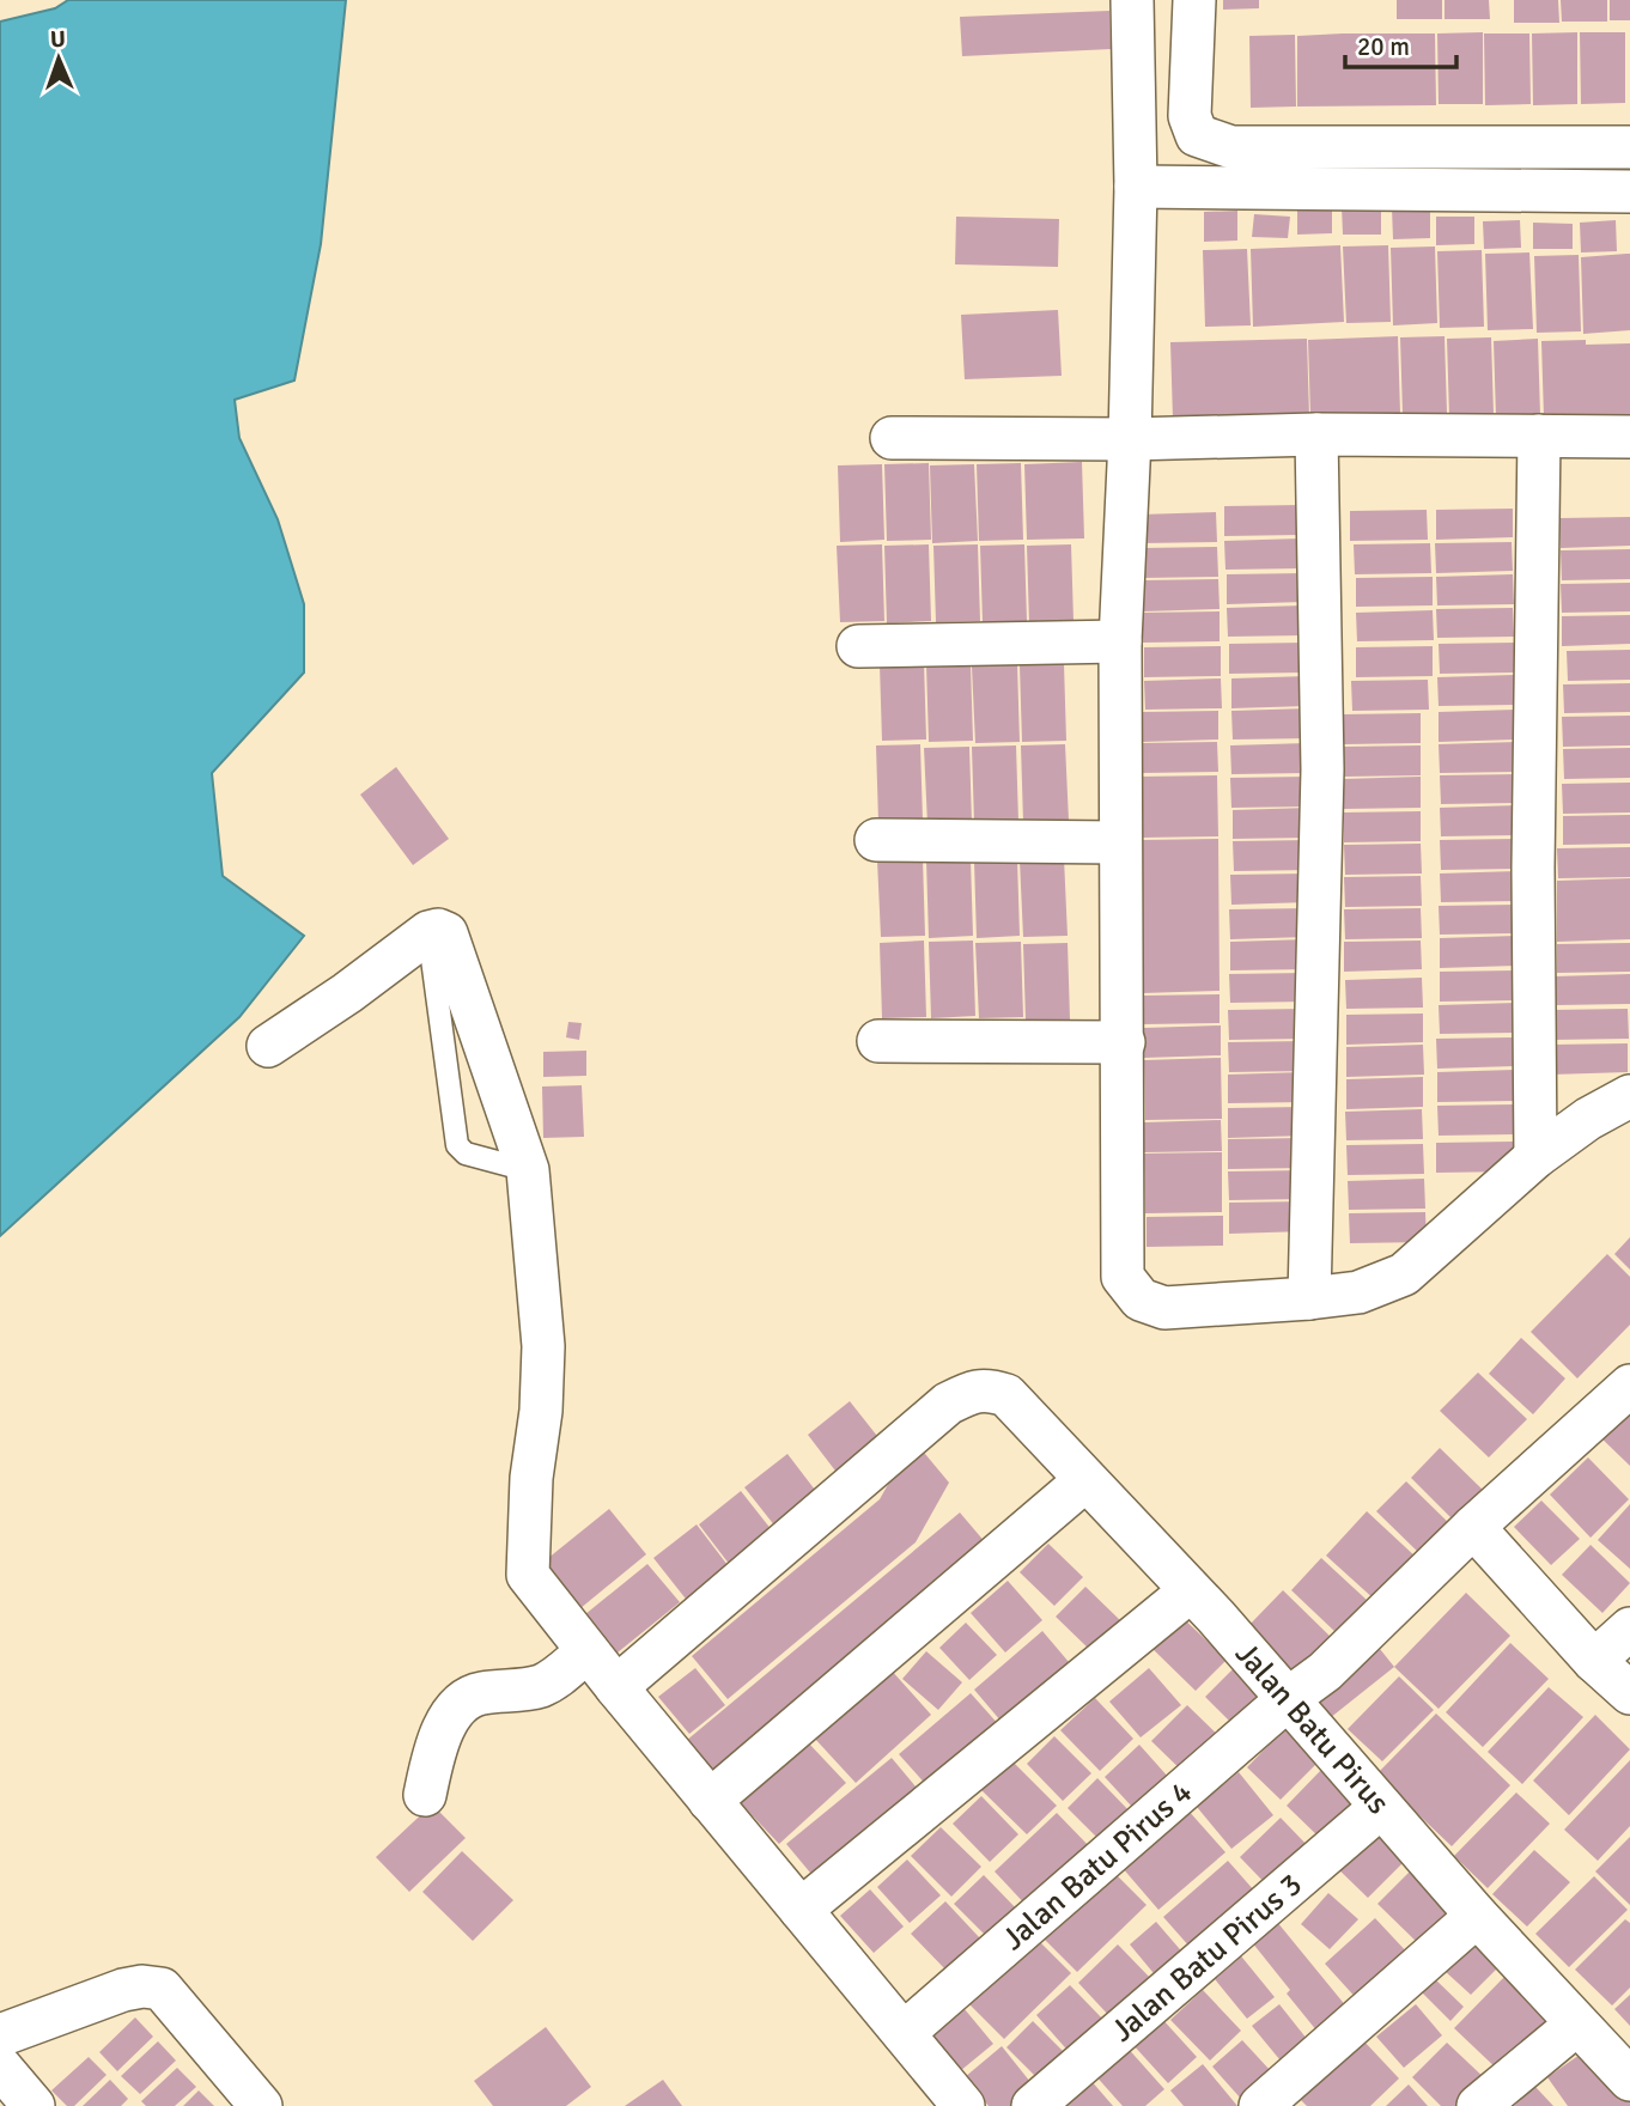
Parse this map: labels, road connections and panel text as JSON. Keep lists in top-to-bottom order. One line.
{"streets":{"street":["Jalan Batu Pirus","Jalan Batu Pirus 4","Jalan Batu Pirus 3"]},"crossings":[["Jalan Batu Pirus","Jalan Batu Pirus 4"],["Jalan Batu Pirus","Jalan Batu Pirus 3"]],"scale_bar":"20 m","north":"top"}
